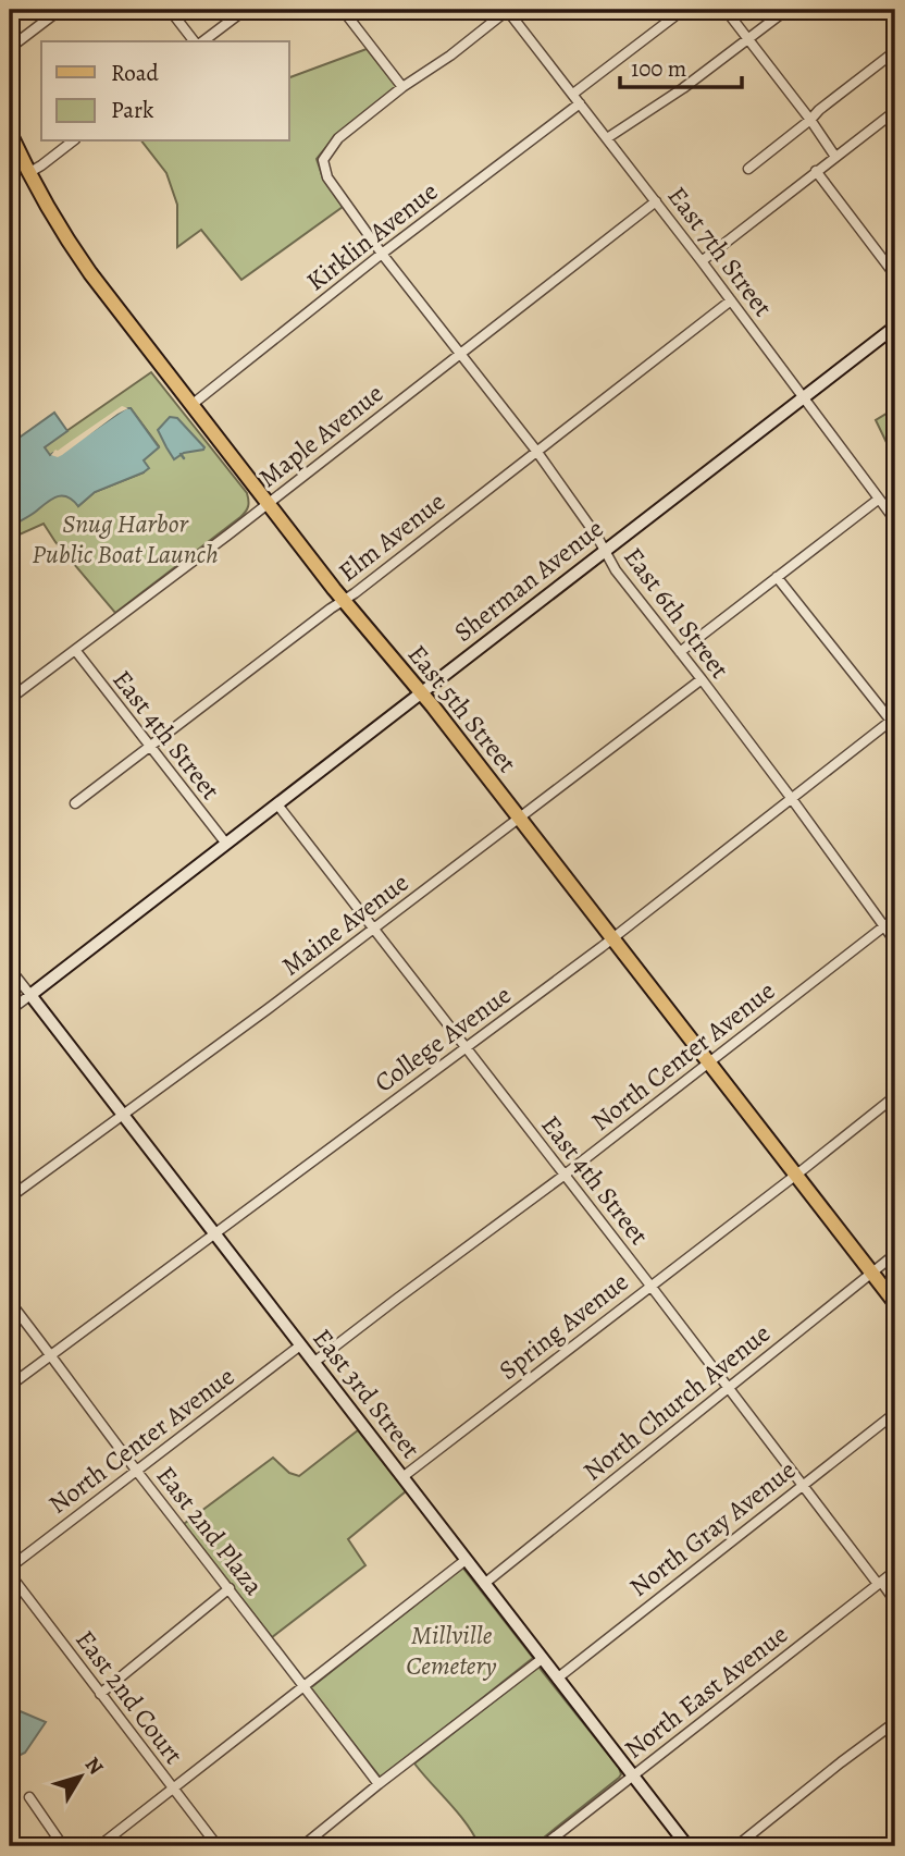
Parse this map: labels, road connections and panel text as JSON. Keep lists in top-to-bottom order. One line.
{"streets":{"main road":["East 5th Street"],"street":["Kirklin Avenue","East 7th Street","Maple Avenue","Elm Avenue","Sherman Avenue","East 6th Street","East 4th Street","Maine Avenue","College Avenue","North Center Avenue","Spring Avenue","East 3rd Street","North Church Avenue","North Gray Avenue","East 2nd Plaza","North East Avenue","East 2nd Court"]},"crossings":[["Kirklin Avenue","East 7th Street"],["Kirklin Avenue","East 6th Street"],["Kirklin Avenue","East 5th Street"],["East 7th Street","Maple Avenue"],["East 7th Street","Elm Avenue"],["East 7th Street","Sherman Avenue"],["Maple Avenue","East 6th Street"],["Maple Avenue","East 5th Street"],["Maple Avenue","East 4th Street"],["Elm Avenue","East 6th Street"],["Elm Avenue","East 5th Street"],["Elm Avenue","East 4th Street"],["Sherman Avenue","East 6th Street"],["Sherman Avenue","East 5th Street"],["Sherman Avenue","East 4th Street"],["Sherman Avenue","East 3rd Street"],["East 6th Street","Maine Avenue"],["East 6th Street","College Avenue"],["East 6th Street","North Center Avenue"],["East 5th Street","Maine Avenue"],["East 5th Street","College Avenue"],["East 5th Street","North Center Avenue"],["East 5th Street","Spring Avenue"],["East 5th Street","North Church Avenue"],["East 4th Street","Maine Avenue"],["East 4th Street","College Avenue"],["East 4th Street","North Center Avenue"],["East 4th Street","Spring Avenue"],["East 4th Street","North Church Avenue"],["East 4th Street","North Gray Avenue"],["East 4th Street","North East Avenue"],["Maine Avenue","East 3rd Street"],["College Avenue","East 3rd Street"],["College Avenue","East 2nd Plaza"],["North Center Avenue","East 3rd Street"],["North Center Avenue","East 2nd Plaza"],["Spring Avenue","East 3rd Street"],["East 3rd Street","North Church Avenue"],["East 3rd Street","North Gray Avenue"],["East 3rd Street","North East Avenue"]],"parks":["Snug Harbor Public Boat Launch","Millville Cemetery"],"legend":["Road","Park"],"scale_bar":"100 m","north":"top right"}
